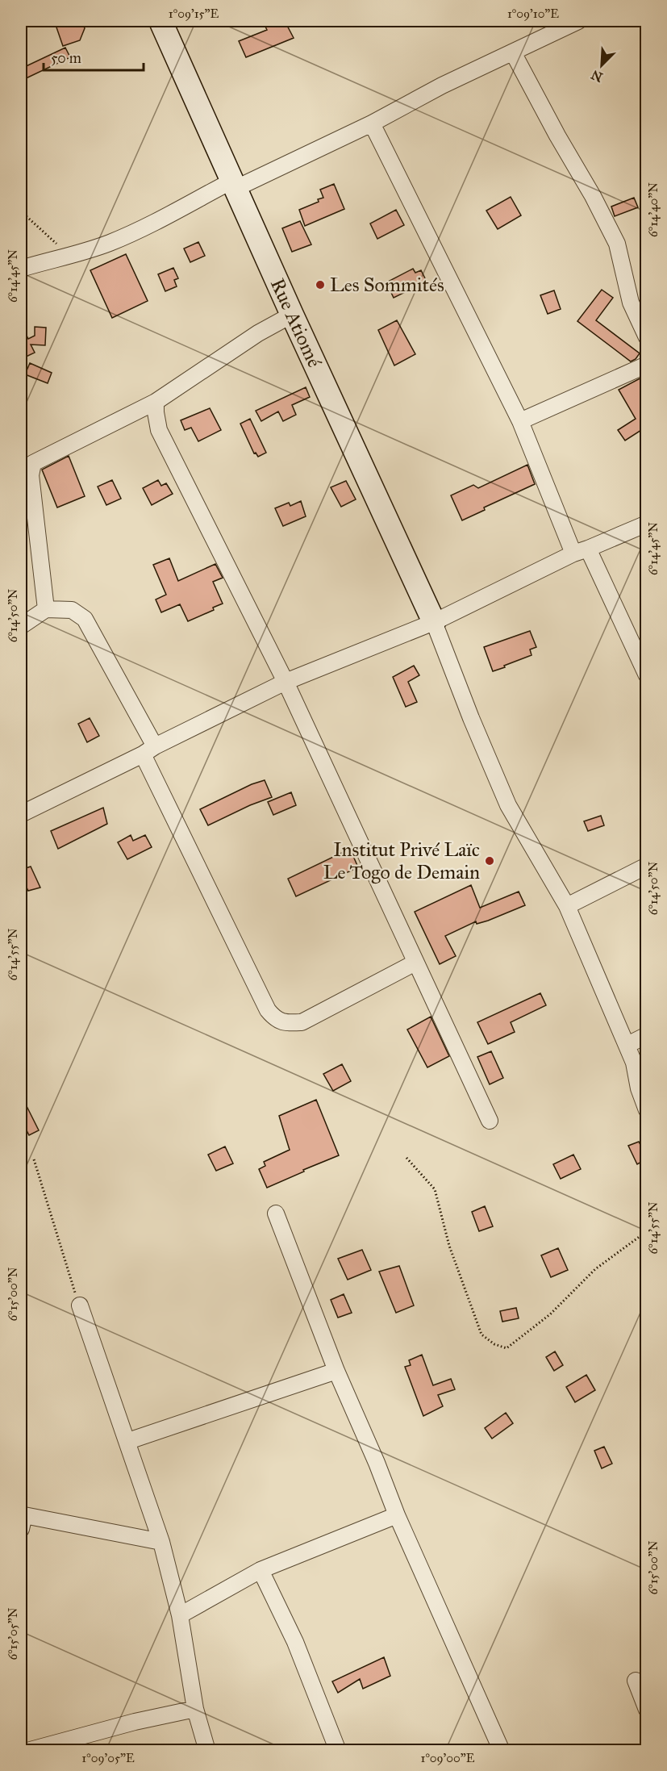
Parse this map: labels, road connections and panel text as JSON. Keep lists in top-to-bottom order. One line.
{"streets":{"street":["Rue Atiomé"]},"places":["Les Sommités","Institut Privé Laïc Le Togo de Demain"],"scale_bar":"50 m","north":"bottom left","coordinates":["1°09'15\"E","1°09'10\"E","6°14'40\"N","6°14'45\"N","6°14'50\"N","6°14'55\"N","6°15'00\"N","6°15'05\"N","1°09'05\"E","1°09'00\"E"]}
